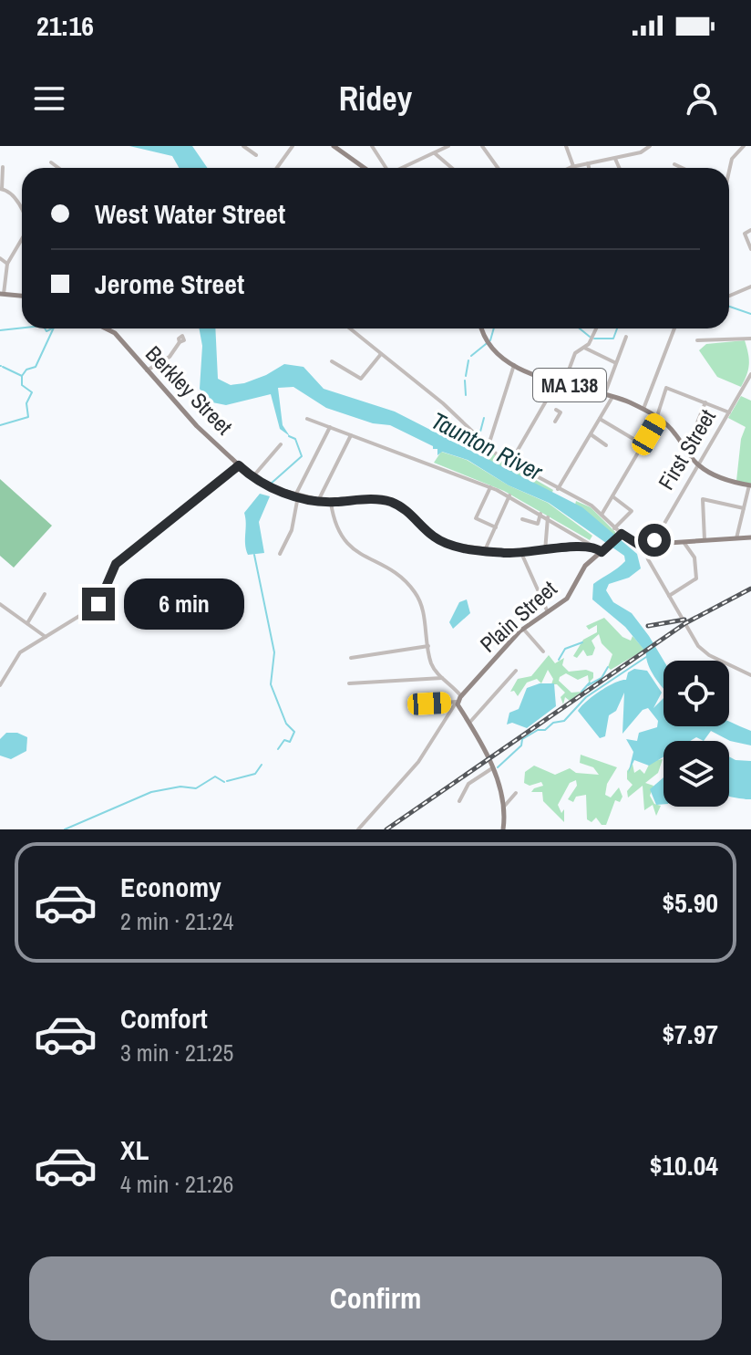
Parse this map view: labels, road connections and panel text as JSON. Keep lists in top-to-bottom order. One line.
{"streets":{"main road":["MA 138","Berkley Street","Plain Street"],"street":["First Street"]},"crossings":[["MA 138","First Street"]],"water":["Taunton River"],"page":{"status":"21:16","header":"Ridey","banner":["West Water Street","Jerome Street"],"bubble":"6 min","list":[{"name":"Economy","note":"2 min · 21:24","value":"$5.90"},{"name":"Comfort","note":"3 min · 21:25","value":"$7.97"},{"name":"XL","note":"4 min · 21:26","value":"$10.04"}],"buttons":"Confirm"}}
